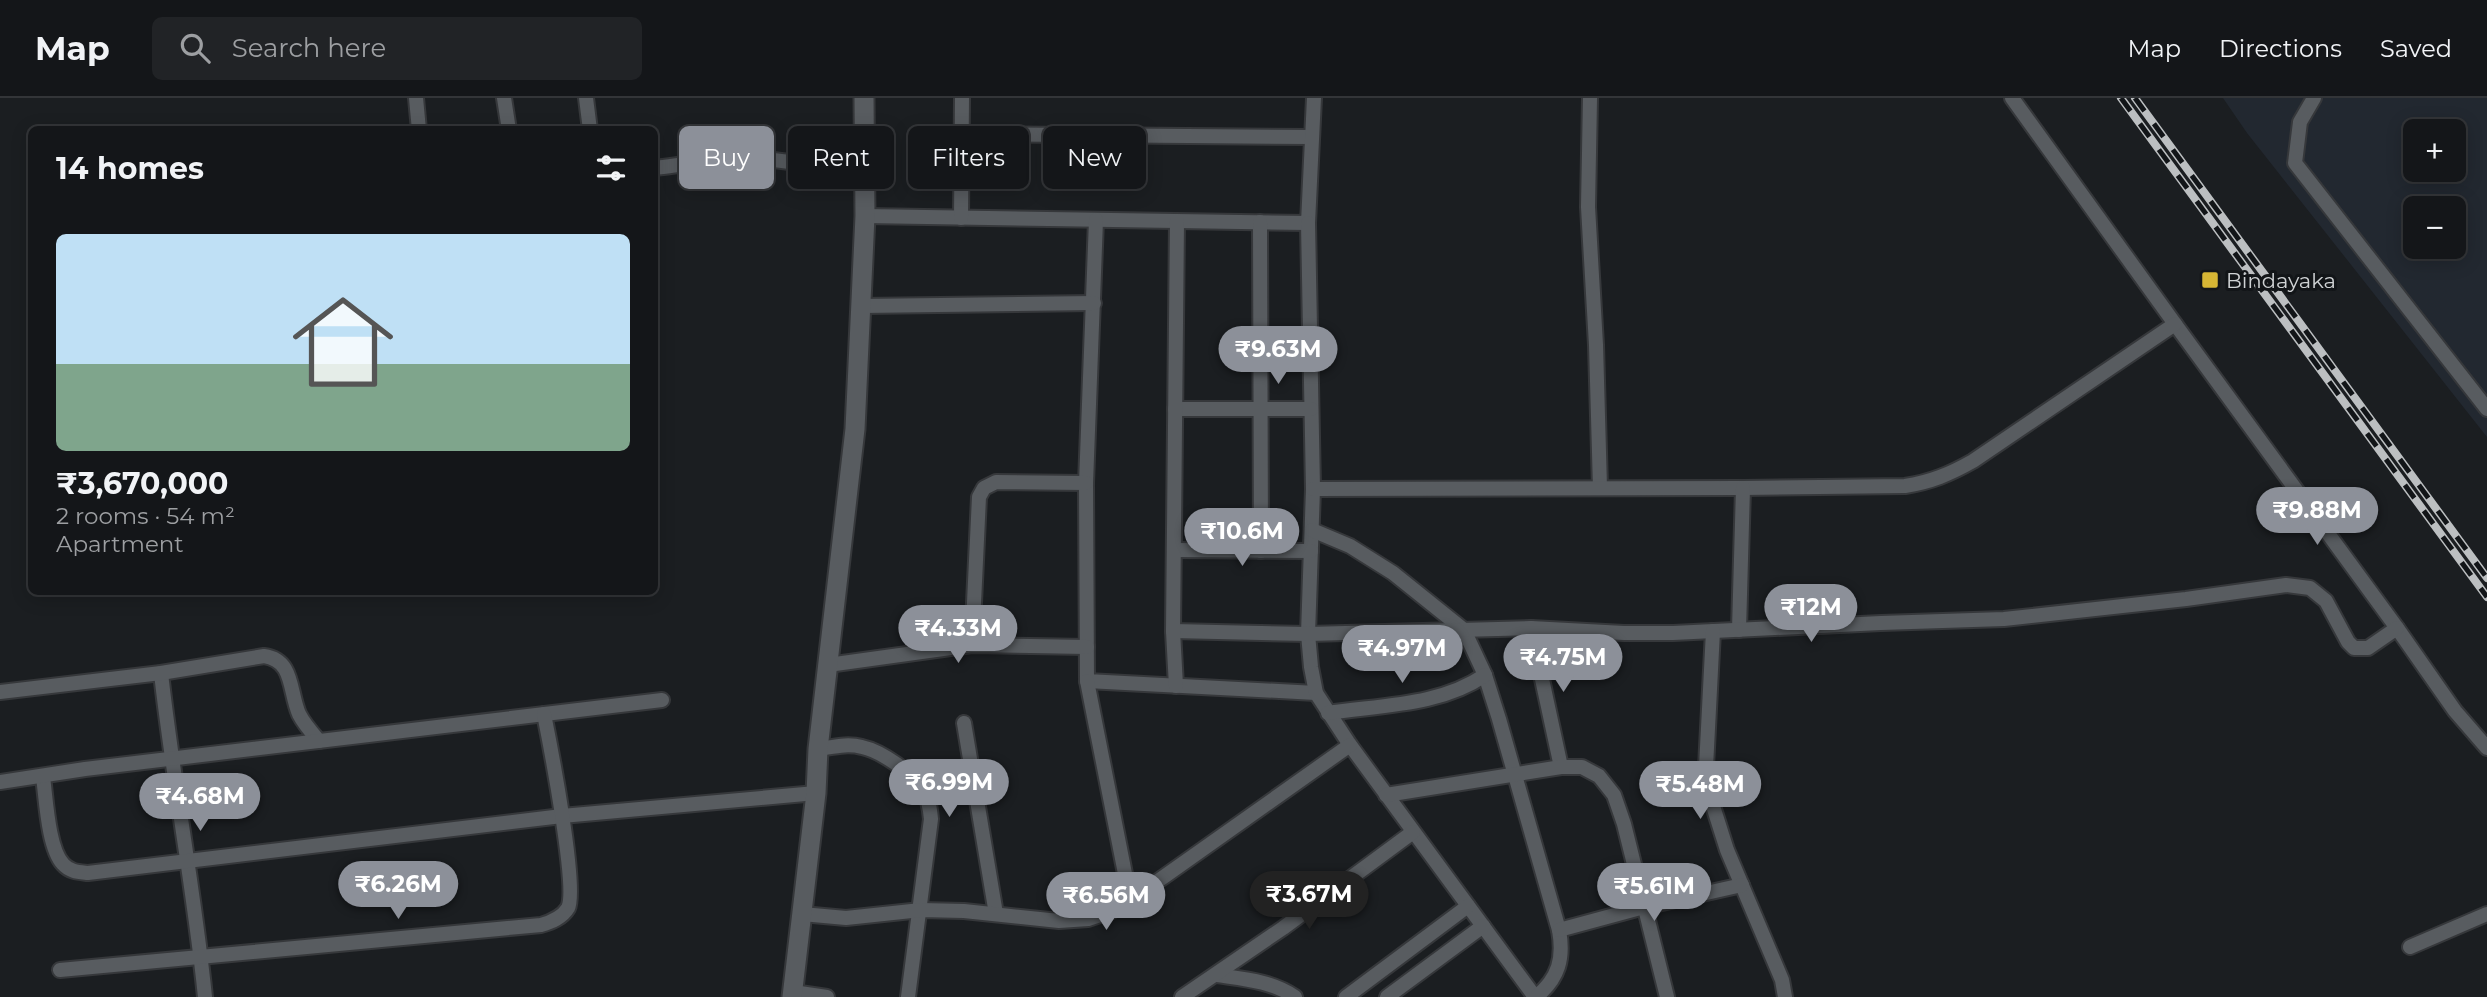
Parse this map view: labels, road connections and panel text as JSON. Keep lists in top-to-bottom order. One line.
{"places":{"transit":["Bindayaka"]},"page":{"header":"Map","search":"Search here","nav":["Map","Directions","Saved"],"map_buttons":["+","−"],"chip":["Buy","Rent","Filters","New"],"heading":"14 homes","list":[{"name":"₹3,670,000","note":"2 rooms · 54 m² · Apartment"}],"price":["₹9.63M","₹9.88M","₹10.6M","₹12M","₹4.33M","₹4.97M","₹4.75M","₹6.99M","₹5.48M","₹4.68M","₹6.26M","₹5.61M","₹3.67M","₹6.56M"]}}
